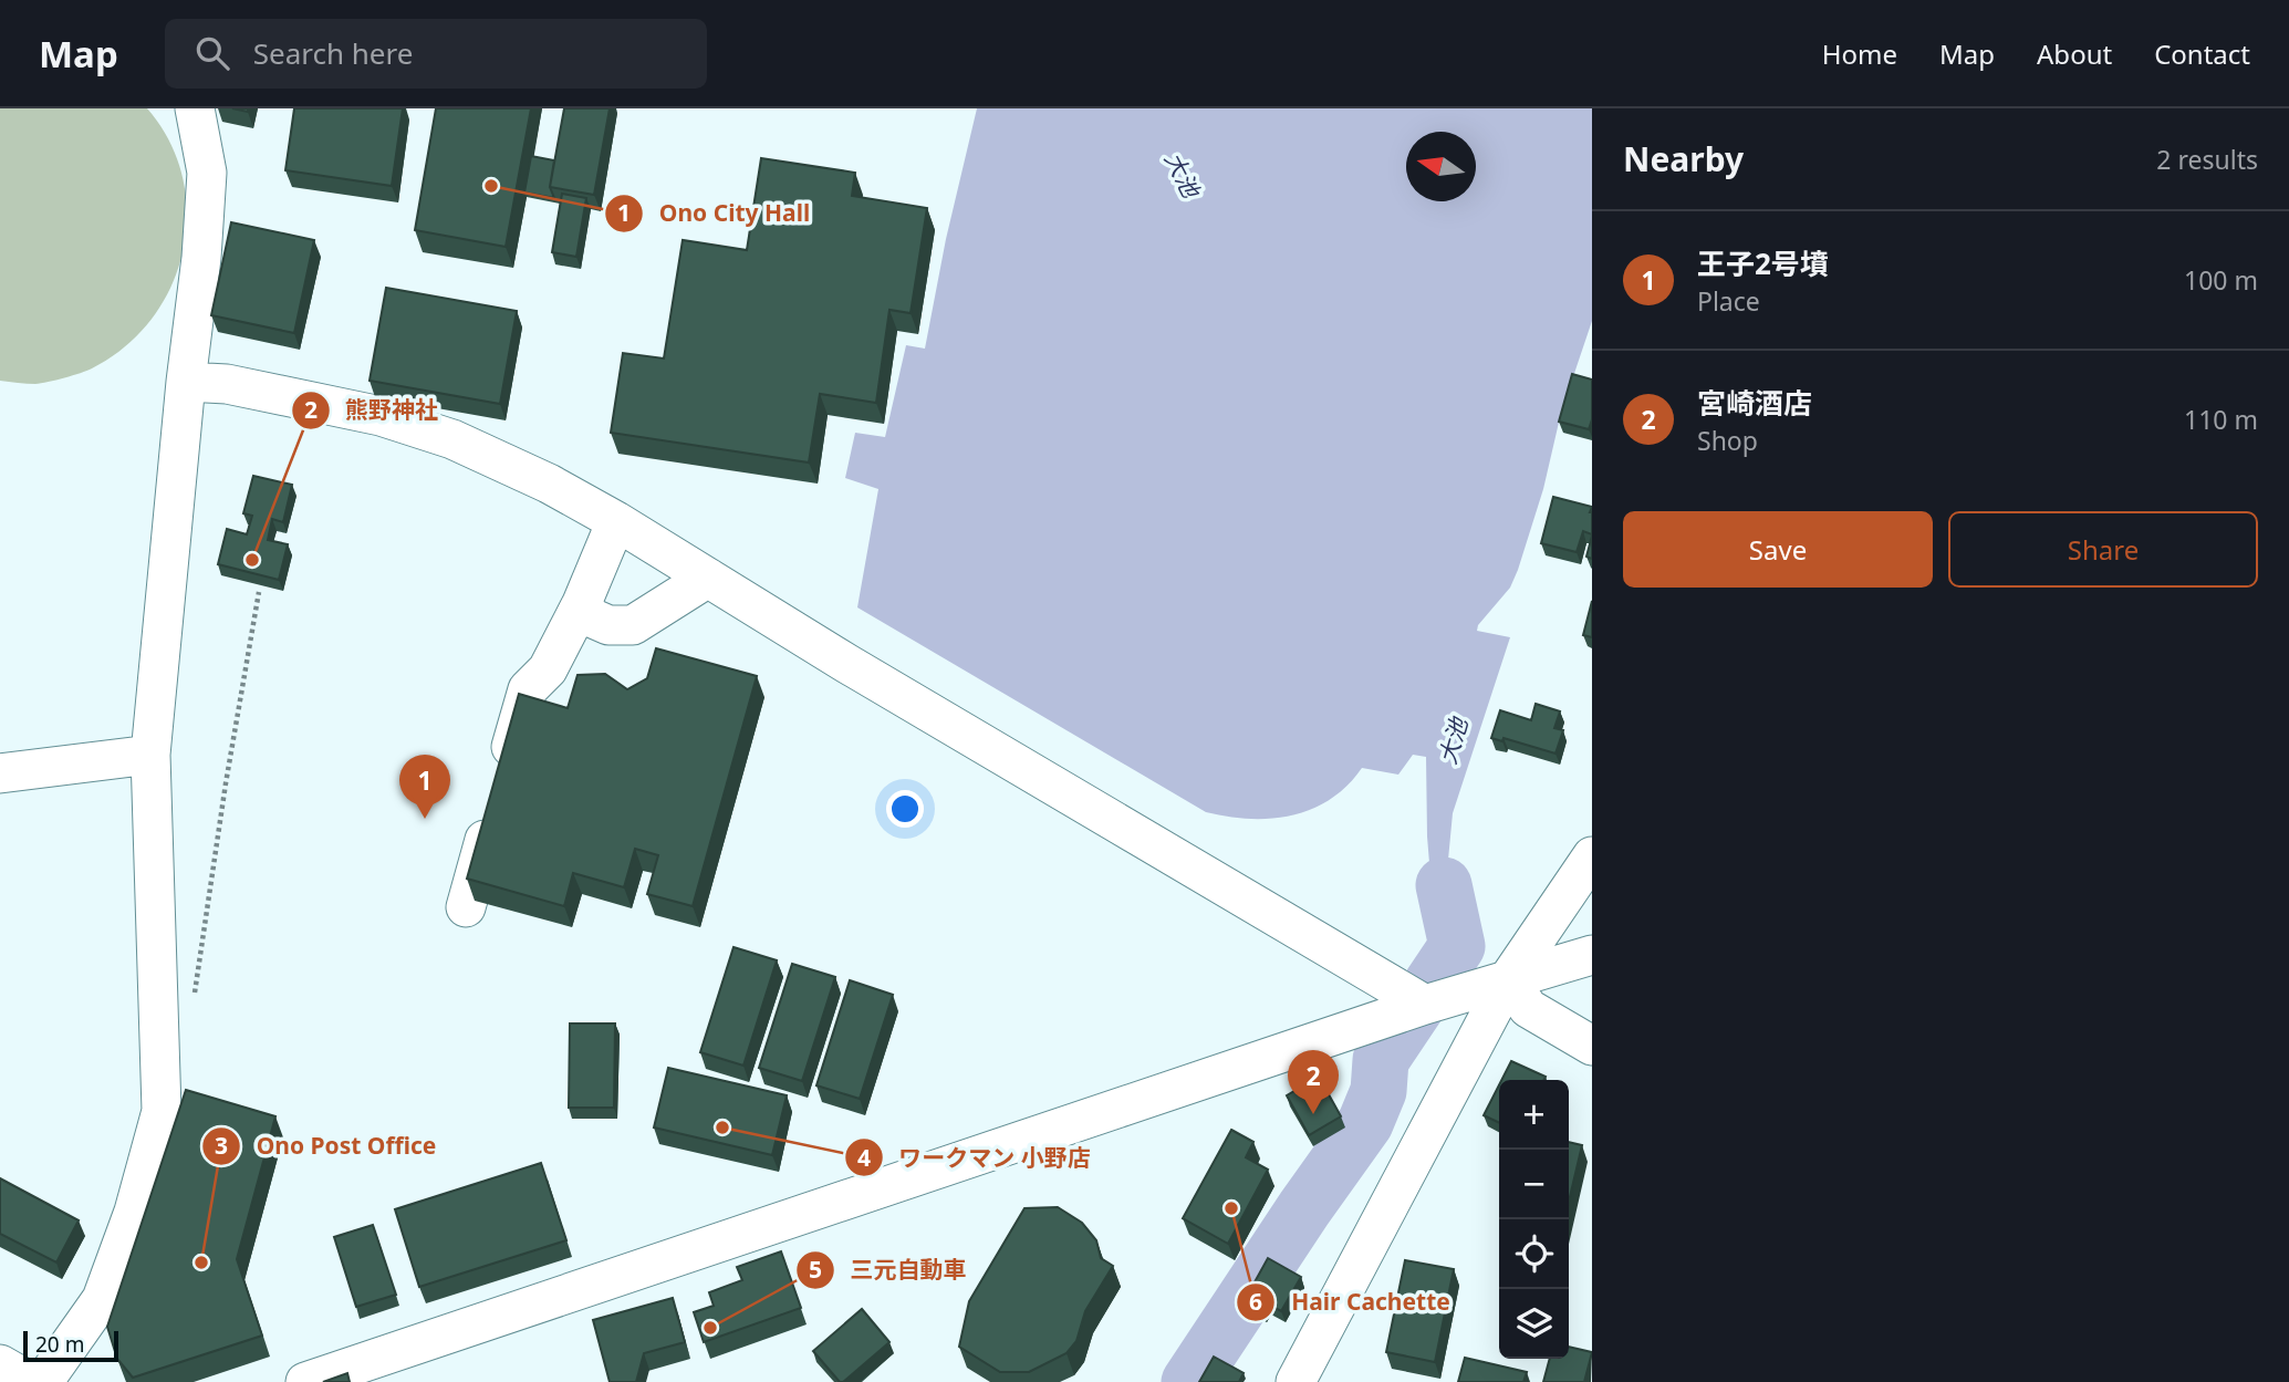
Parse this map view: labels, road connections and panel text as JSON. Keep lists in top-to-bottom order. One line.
{"water":["大池"],"places":["Ono City Hall","熊野神社","ワークマン 小野店","Hair Cachette","Ono Post Office","三元自動車"],"scale_bar":"20 m","north":"left","page":{"header":"Map","search":"Search here","nav":["Home","Map","About","Contact"],"heading":["Nearby","2 results"],"list":[{"mark":"1","name":"王子2号墳","note":"Place","value":"100 m"},{"mark":"2","name":"宮崎酒店","note":"Shop","value":"110 m"}],"buttons":["Save","Share"],"pins":["1","2"],"map_buttons":["+","−"],"scale":"20 m"}}
